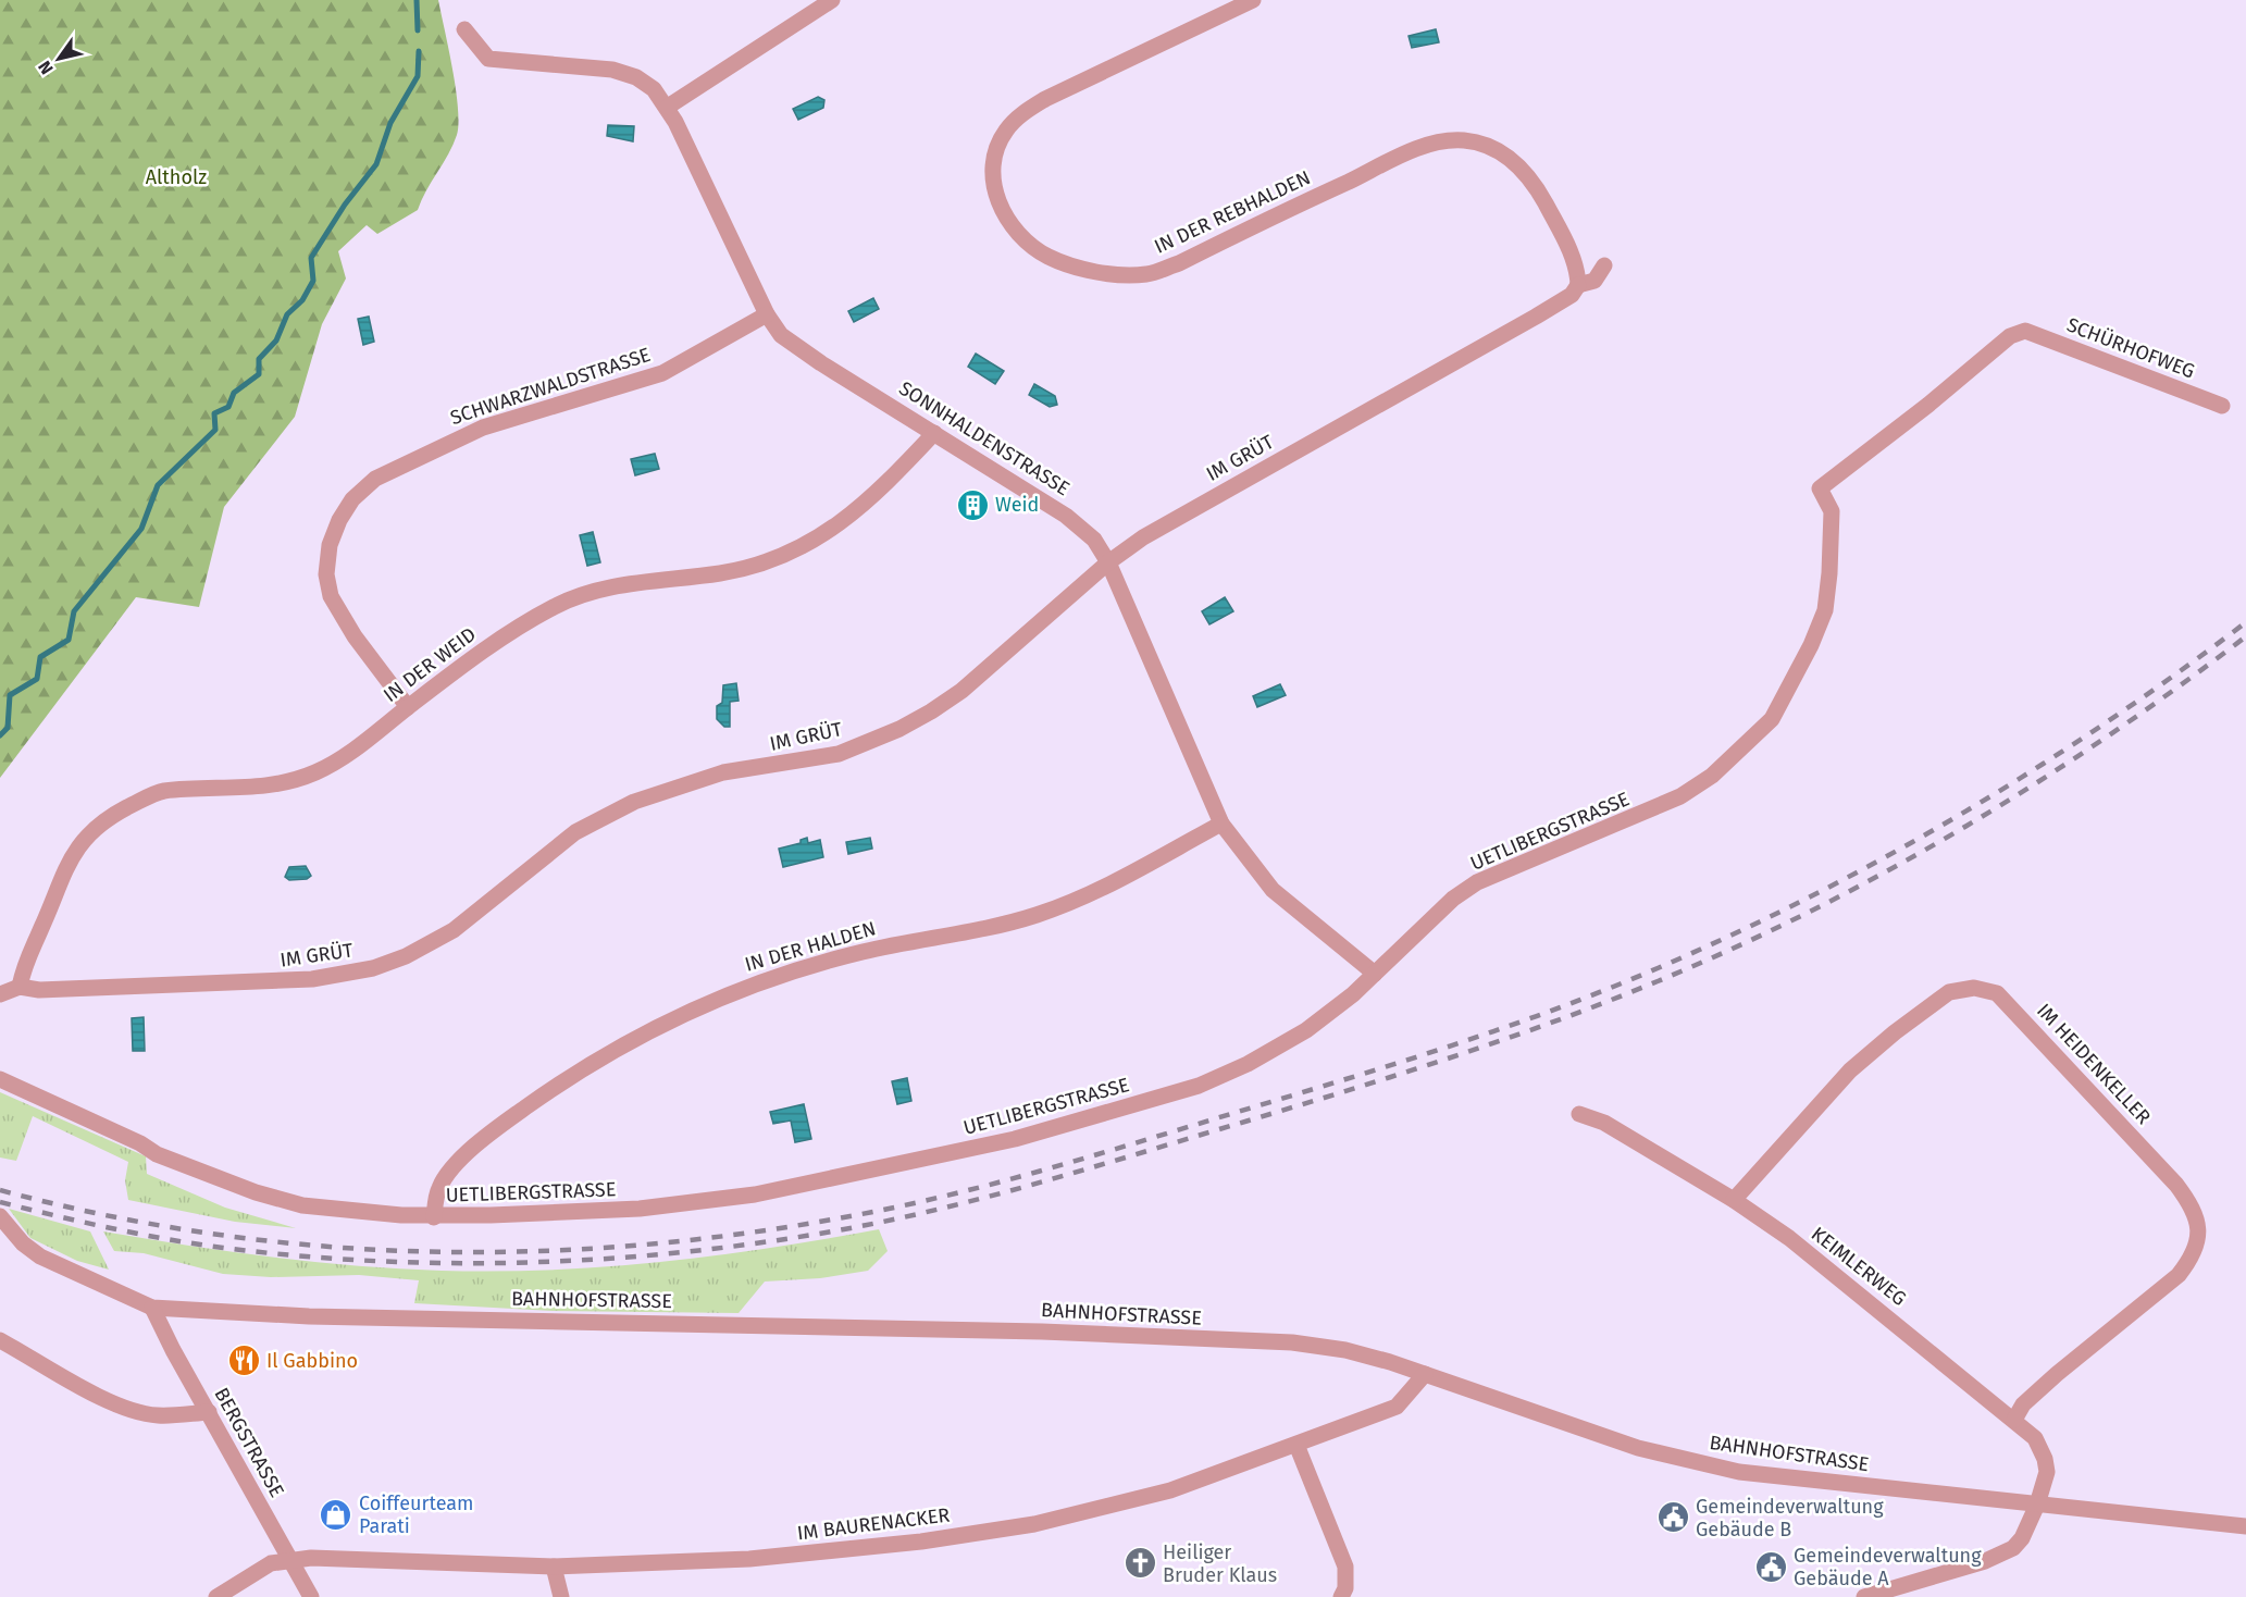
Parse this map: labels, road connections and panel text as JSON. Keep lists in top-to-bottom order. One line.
{"streets":{"street":["IN DER REBHALDEN","SCHÜRHOFWEG","SCHWARZWALDSTRASSE","SONNHALDENSTRASSE","IM GRÜT","IN DER WEID","UETLIBERGSTRASSE","IN DER HALDEN","IM HEIDENKELLER","KEIMLERWEG","BAHNHOFSTRASSE","BERGSTRASSE","IM BAURENACKER"]},"crossings":[["IN DER REBHALDEN","IM GRÜT"],["SCHÜRHOFWEG","UETLIBERGSTRASSE"],["SCHWARZWALDSTRASSE","SONNHALDENSTRASSE"],["SCHWARZWALDSTRASSE","IN DER WEID"],["SONNHALDENSTRASSE","IM GRÜT"],["SONNHALDENSTRASSE","IN DER WEID"],["SONNHALDENSTRASSE","UETLIBERGSTRASSE"],["SONNHALDENSTRASSE","IN DER HALDEN"],["IM GRÜT","IN DER WEID"],["UETLIBERGSTRASSE","IN DER HALDEN"],["IM HEIDENKELLER","KEIMLERWEG"],["KEIMLERWEG","BAHNHOFSTRASSE"],["BAHNHOFSTRASSE","BERGSTRASSE"],["BAHNHOFSTRASSE","IM BAURENACKER"],["BERGSTRASSE","IM BAURENACKER"]],"parks":["Altholz"],"places":{"building":["Weid"],"restaurant":["Il Gabbino"],"shop":["Coiffeurteam Parati"],"public building":["Gemeindeverwaltung Gebäude B","Gemeindeverwaltung Gebäude A"],"church":["Heiliger Bruder Klaus"]},"north":"bottom left"}
